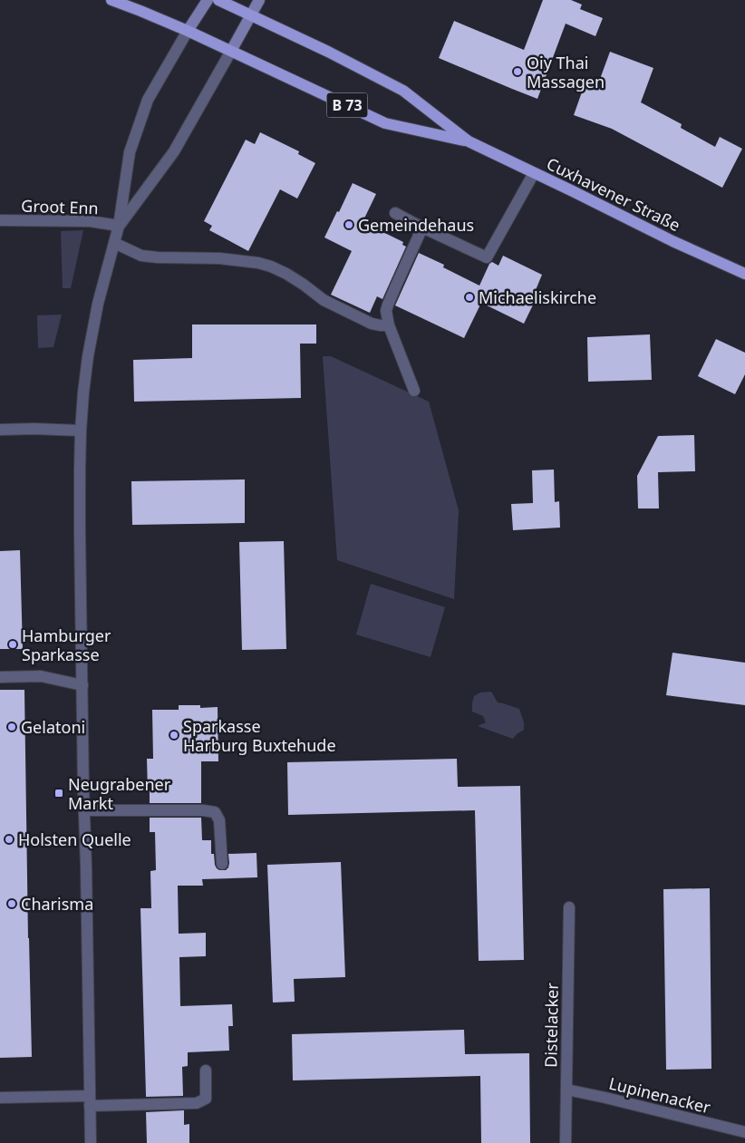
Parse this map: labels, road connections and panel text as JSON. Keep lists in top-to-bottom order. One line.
{"streets":{"main road":["B 73","Cuxhavener Straße"],"street":["Groot Enn","Distelacker","Lupinenacker"]},"crossings":[["Distelacker","Lupinenacker"]],"places":{"other":["Oiy Thai Massagen","Gemeindehaus","Michaeliskirche","Hamburger Sparkasse","Gelatoni","Sparkasse Harburg Buxtehude","Holsten Quelle","Charisma"],"transit":["Neugrabener Markt"]}}
